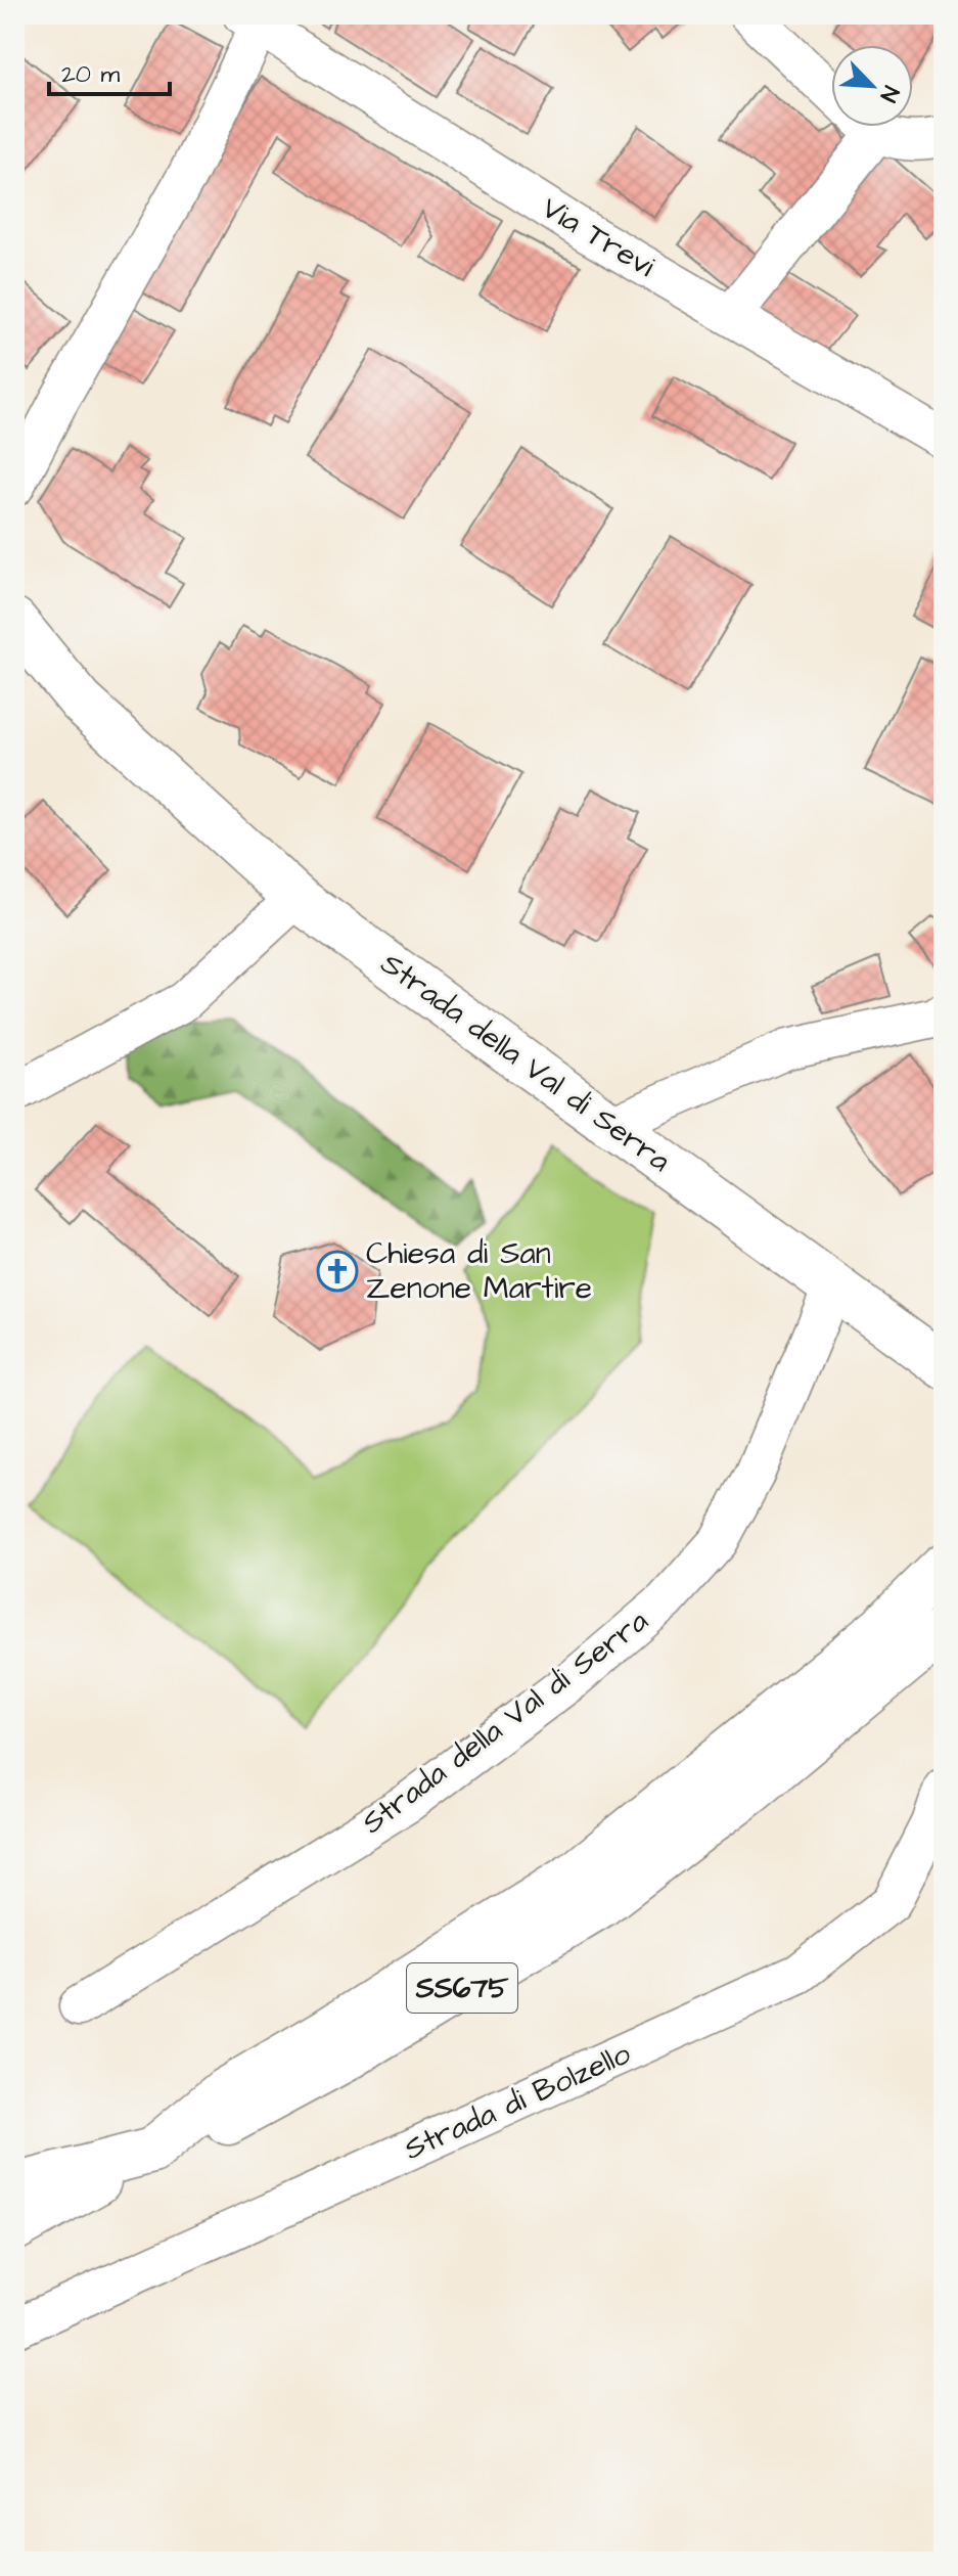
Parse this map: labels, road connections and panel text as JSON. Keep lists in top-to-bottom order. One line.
{"streets":{"main road":["Strada della Val di Serra","SS675"],"street":["Via Trevi","Strada di Bolzello"]},"places":{"church":["Chiesa di San Zenone Martire"]},"scale_bar":"20 m","north":"bottom right"}
